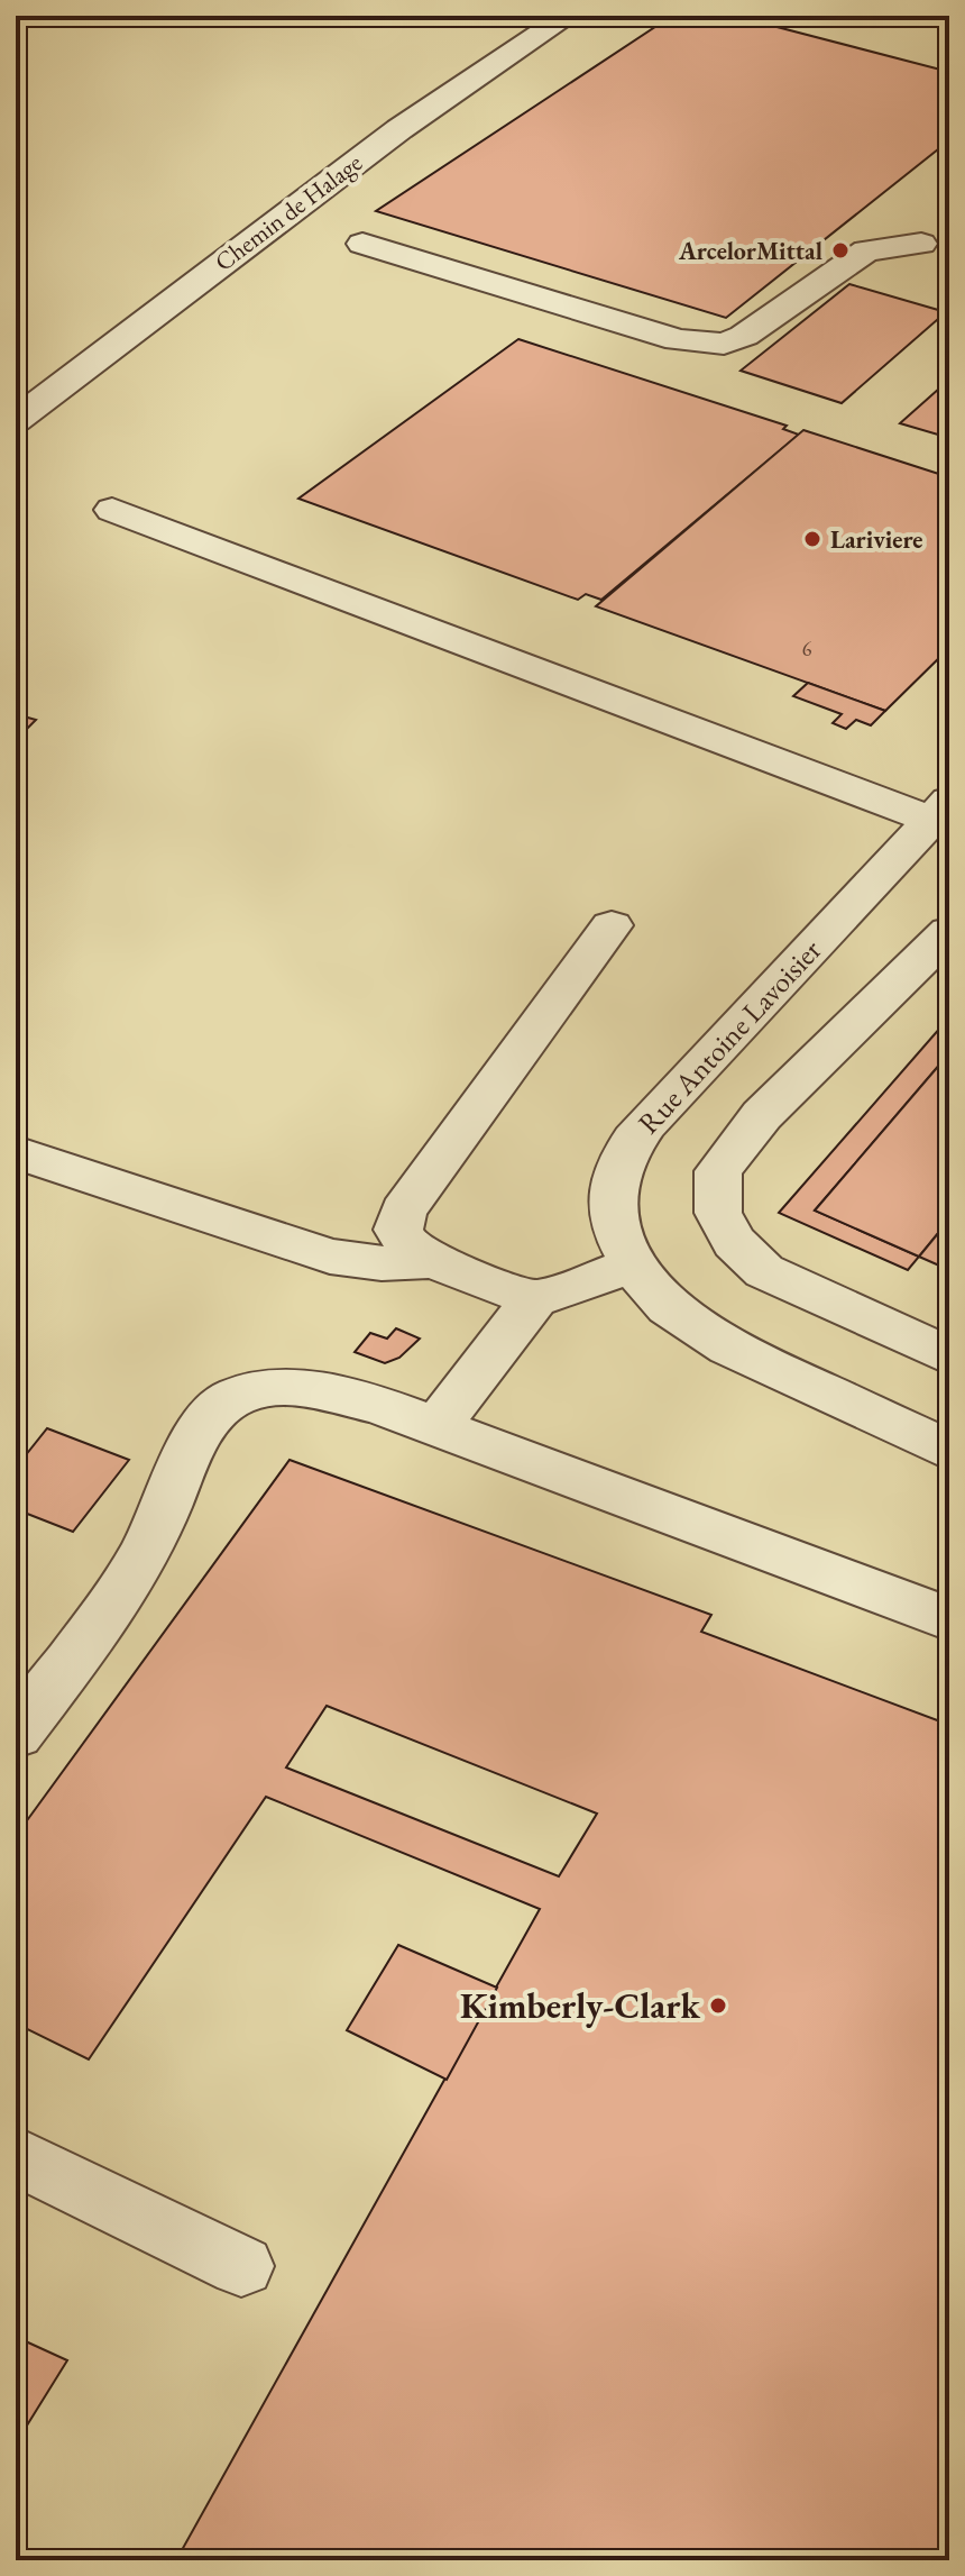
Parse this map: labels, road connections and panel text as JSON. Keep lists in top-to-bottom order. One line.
{"streets":{"street":["Chemin de Halage","Rue Antoine Lavoisier"]},"places":["ArcelorMittal","Lariviere","Kimberly-Clark"],"house_numbers":["6"]}
